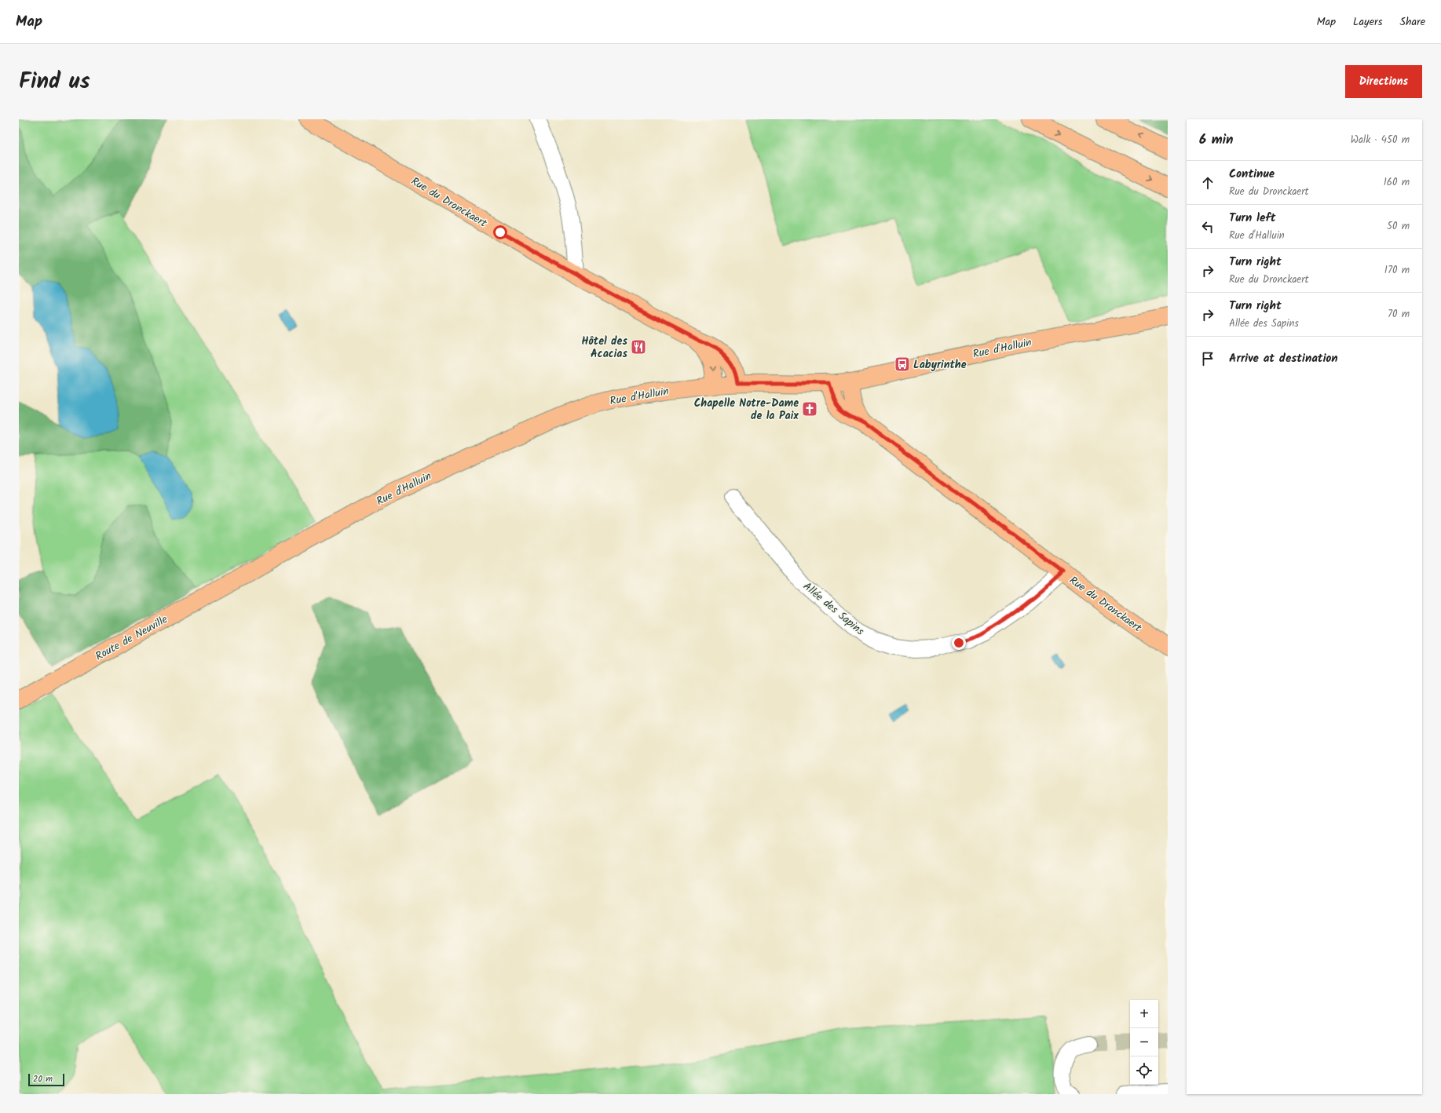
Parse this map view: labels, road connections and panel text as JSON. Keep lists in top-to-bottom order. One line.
{"streets":{"main road":["Rue du Dronckaert","Rue d'Halluin","Route de Neuville"],"street":["Allée des Sapins"]},"crossings":[["Rue du Dronckaert","Rue d'Halluin"],["Rue du Dronckaert","Allée des Sapins"],["Rue d'Halluin","Route de Neuville"]],"places":{"restaurant":["Hôtel des Acacias"],"bus stop":["Labyrinthe"],"church":["Chapelle Notre-Dame de la Paix"]},"scale_bar":"20 m","page":{"header":"Map","nav":["Map","Layers","Share"],"title":"Find us","buttons":"Directions","heading":["6 min","Walk · 450 m"],"list":[["Continue","Rue du Dronckaert","160 m"],["Turn left","Rue d'Halluin","50 m"],["Turn right","Rue du Dronckaert","170 m"],["Turn right","Allée des Sapins","70 m"],"Arrive at destination"],"map_buttons":["+","−"],"scale":"20 m"}}
